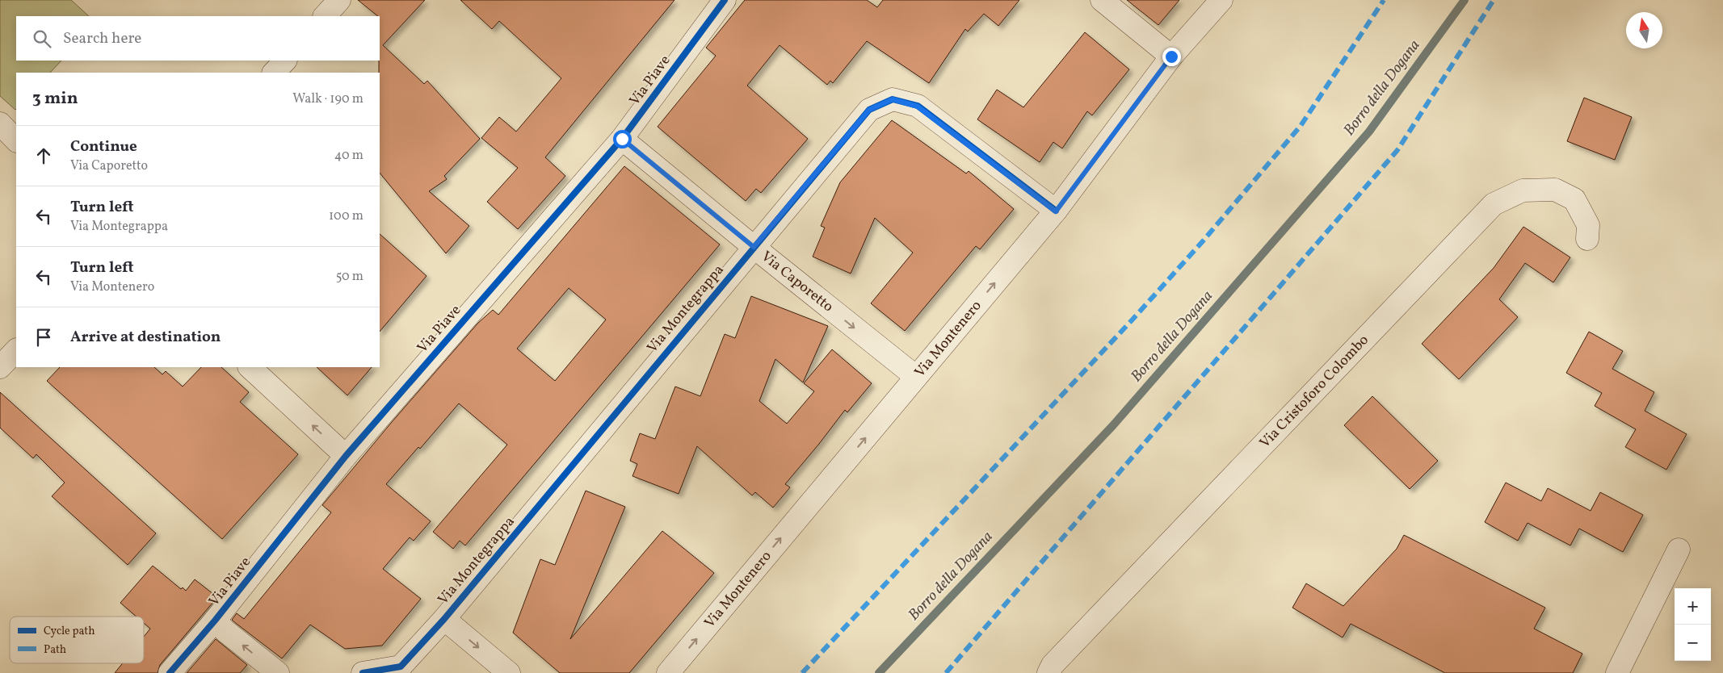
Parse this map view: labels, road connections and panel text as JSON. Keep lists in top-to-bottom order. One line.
{"streets":{"street":["Via Piave","Via Caporetto","Via Montegrappa","Via Montenero","Via Cristoforo Colombo"]},"crossings":[["Via Piave","Via Caporetto"],["Via Caporetto","Via Montegrappa"],["Via Caporetto","Via Montenero"],["Via Montegrappa","Via Montenero"]],"one_way":["Via Caporetto","Via Montenero"],"water":["Borro della Dogana"],"legend":["Cycle path","Path"],"north":"top","page":{"search":"Search here","heading":["3 min","Walk · 190 m"],"list":[["Continue","Via Caporetto","40 m"],["Turn left","Via Montegrappa","100 m"],["Turn left","Via Montenero","50 m"],"Arrive at destination"],"map_buttons":["+","−"]}}
